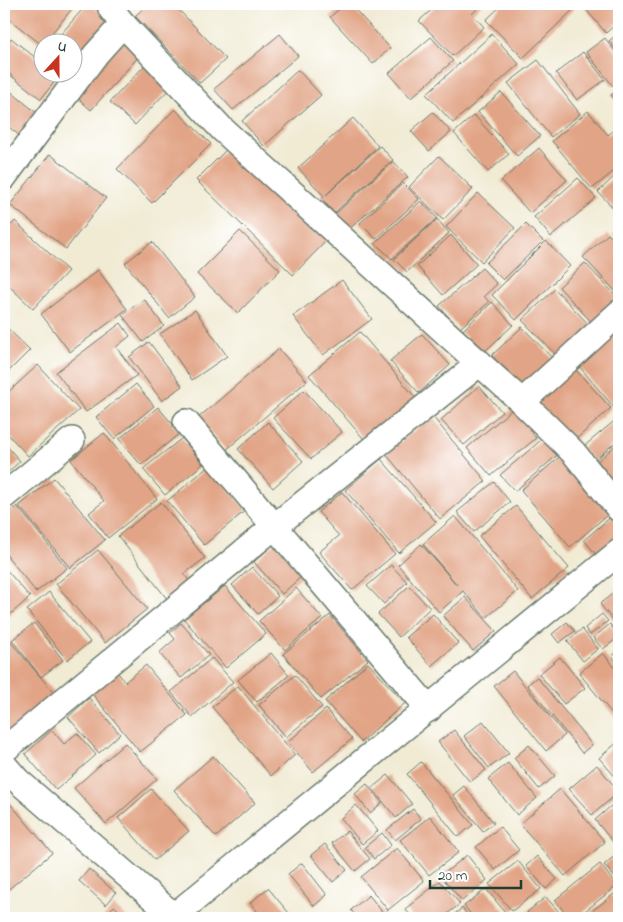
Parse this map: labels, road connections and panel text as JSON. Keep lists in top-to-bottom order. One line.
{"scale_bar":"20 m","north":"top"}
